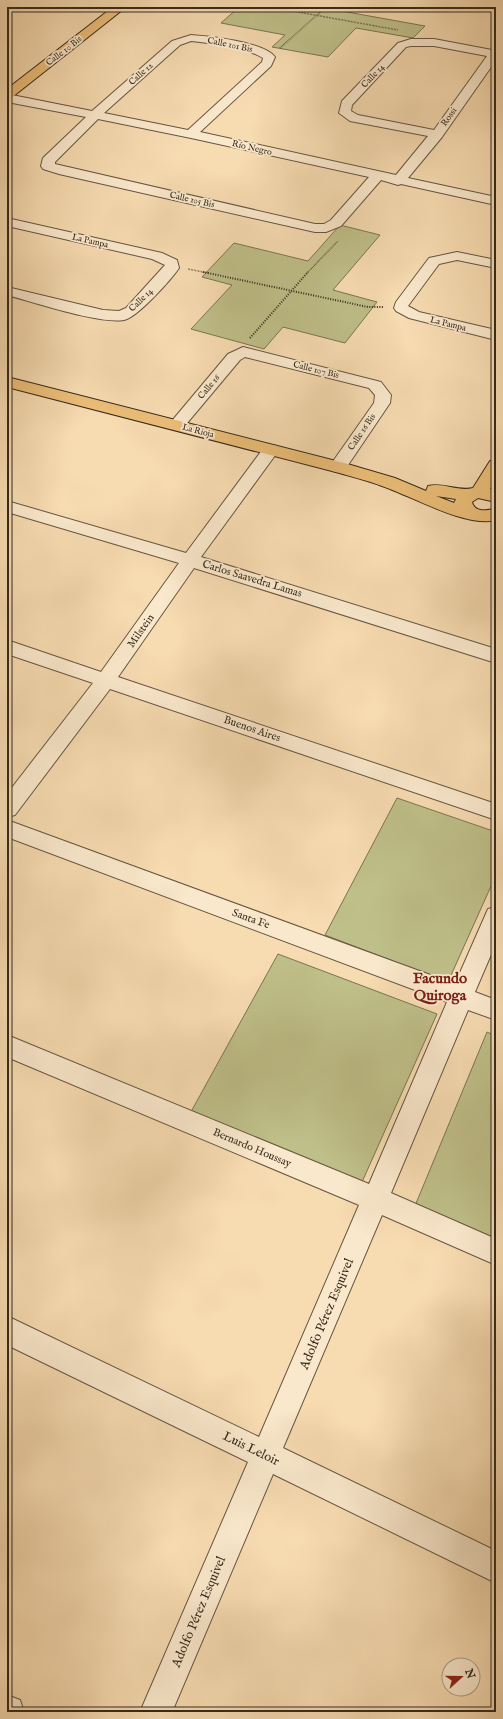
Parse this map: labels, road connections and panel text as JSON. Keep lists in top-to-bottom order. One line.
{"streets":{"main road":["Calle 10 Bis","La Rioja"],"street":["Calle 101 Bis","Calle 12","Calle 14","Rossi","Río Negro","Calle 105 Bis","La Pampa","Calle 107 Bis","Calle 16","Calle 16 Bis","Carlos Saavedra Lamas","Milstein","Buenos Aires","Santa Fe","Bernardo Houssay","Adolfo Pérez Esquivel","Luis Leloir"]},"crossings":[["Calle 101 Bis","Calle 12"],["Calle 10 Bis","Río Negro"],["Calle 12","Río Negro"],["Calle 12","Calle 105 Bis"],["Calle 14","Rossi"],["Calle 14","La Pampa"],["Rossi","Río Negro"],["Calle 107 Bis","Calle 16"],["Calle 107 Bis","Calle 16 Bis"],["Calle 16","La Rioja"],["La Rioja","Calle 16 Bis"],["La Rioja","Milstein"],["Carlos Saavedra Lamas","Milstein"],["Milstein","Buenos Aires"],["Santa Fe","Adolfo Pérez Esquivel"],["Bernardo Houssay","Adolfo Pérez Esquivel"],["Adolfo Pérez Esquivel","Luis Leloir"]],"districts":["Facundo Quiroga"],"north":"right"}
